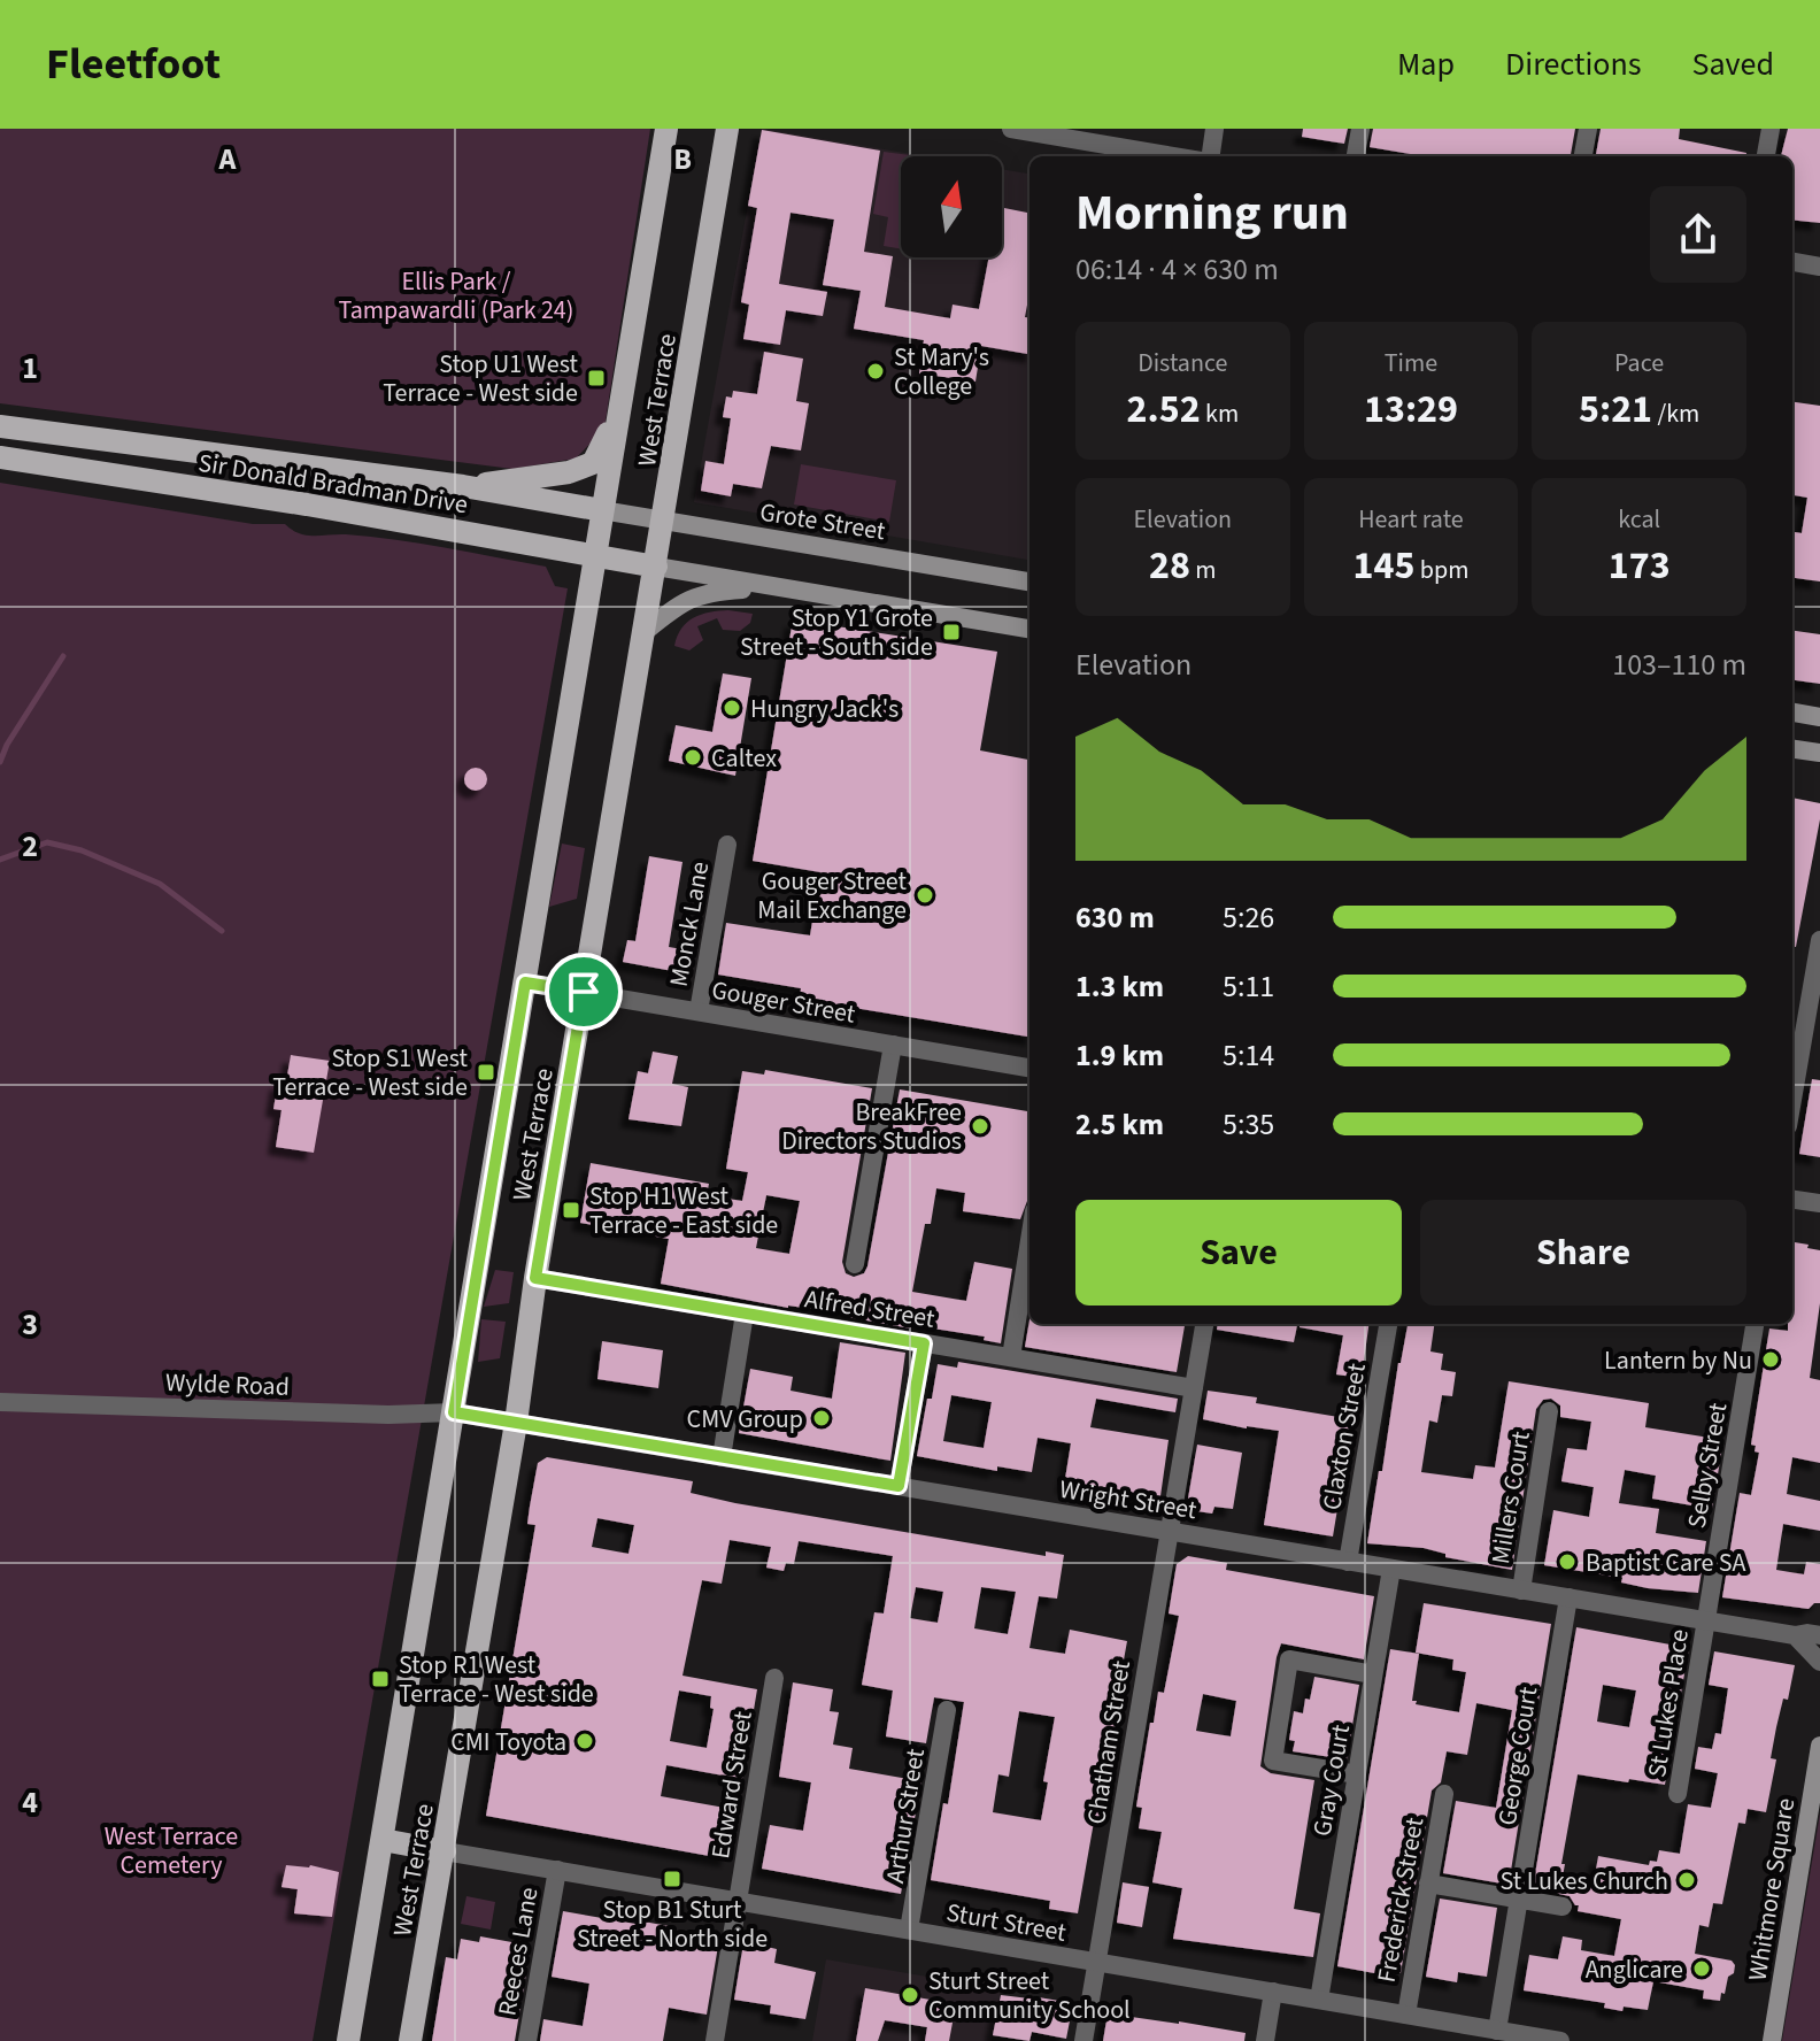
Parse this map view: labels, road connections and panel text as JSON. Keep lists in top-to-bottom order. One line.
{"streets":{"main road":["West Terrace","Sir Donald Bradman Drive","Grote Street","Whitmore Square"],"street":["Monck Lane","Gouger Street","Alfred Street","Wylde Road","Claxton Street","Selby Street","Millers Court","Wright Street","St Lukes Place","Chatham Street","George Court","Gray Court","Edward Street","Arthur Street","Frederick Street","Sturt Street","Reeces Lane"]},"crossings":[["West Terrace","Sir Donald Bradman Drive"],["West Terrace","Grote Street"],["West Terrace","Gouger Street"],["West Terrace","Alfred Street"],["West Terrace","Wylde Road"],["West Terrace","Wright Street"],["West Terrace","Sturt Street"],["Sir Donald Bradman Drive","Grote Street"],["Monck Lane","Gouger Street"],["Alfred Street","Chatham Street"],["Wylde Road","Wright Street"],["Claxton Street","Wright Street"],["Selby Street","Wright Street"],["Selby Street","St Lukes Place"],["Millers Court","Wright Street"],["Wright Street","St Lukes Place"],["Wright Street","Chatham Street"],["Wright Street","George Court"],["Wright Street","Gray Court"],["Chatham Street","Sturt Street"],["George Court","Sturt Street"],["Gray Court","Sturt Street"],["Edward Street","Sturt Street"],["Arthur Street","Sturt Street"],["Frederick Street","Sturt Street"],["Sturt Street","Reeces Lane"]],"parks":["Ellis Park / Tampawardli (Park 24)","West Terrace Cemetery"],"places":{"other":["St Mary's College","Hungry Jack's","Caltex","Gouger Street Mail Exchange","BreakFree Directors Studios","Lantern by Nu","CMV Group","Baptist Care SA","CMI Toyota","St Lukes Church","Anglicare","Sturt Street Community School"],"transit":["Stop U1 West Terrace - West side","Stop Y1 Grote Street - South side","Stop S1 West Terrace - West side","Stop H1 West Terrace - East side","Stop R1 West Terrace - West side","Stop B1 Sturt Street - North side"]},"north":"top","page":{"header":"Fleetfoot","nav":["Map","Directions","Saved"],"heading":["Morning run","06:14 · 4 × 630 m"],"stats":[["Distance","2.52 km"],["Time","13:29"],["Pace","5:21 /km"],["Elevation","28 m"],["Heart rate","145 bpm"],["kcal","173"]],"chart":["Elevation","103–110 m"],"list":[{"name":"630 m","note":"5:26"},{"name":"1.3 km","note":"5:11"},{"name":"1.9 km","note":"5:14"},{"name":"2.5 km","note":"5:35"}],"buttons":["Save","Share"]},"grid":{"columns":["A","B"],"rows":["1","2","3","4"]}}
